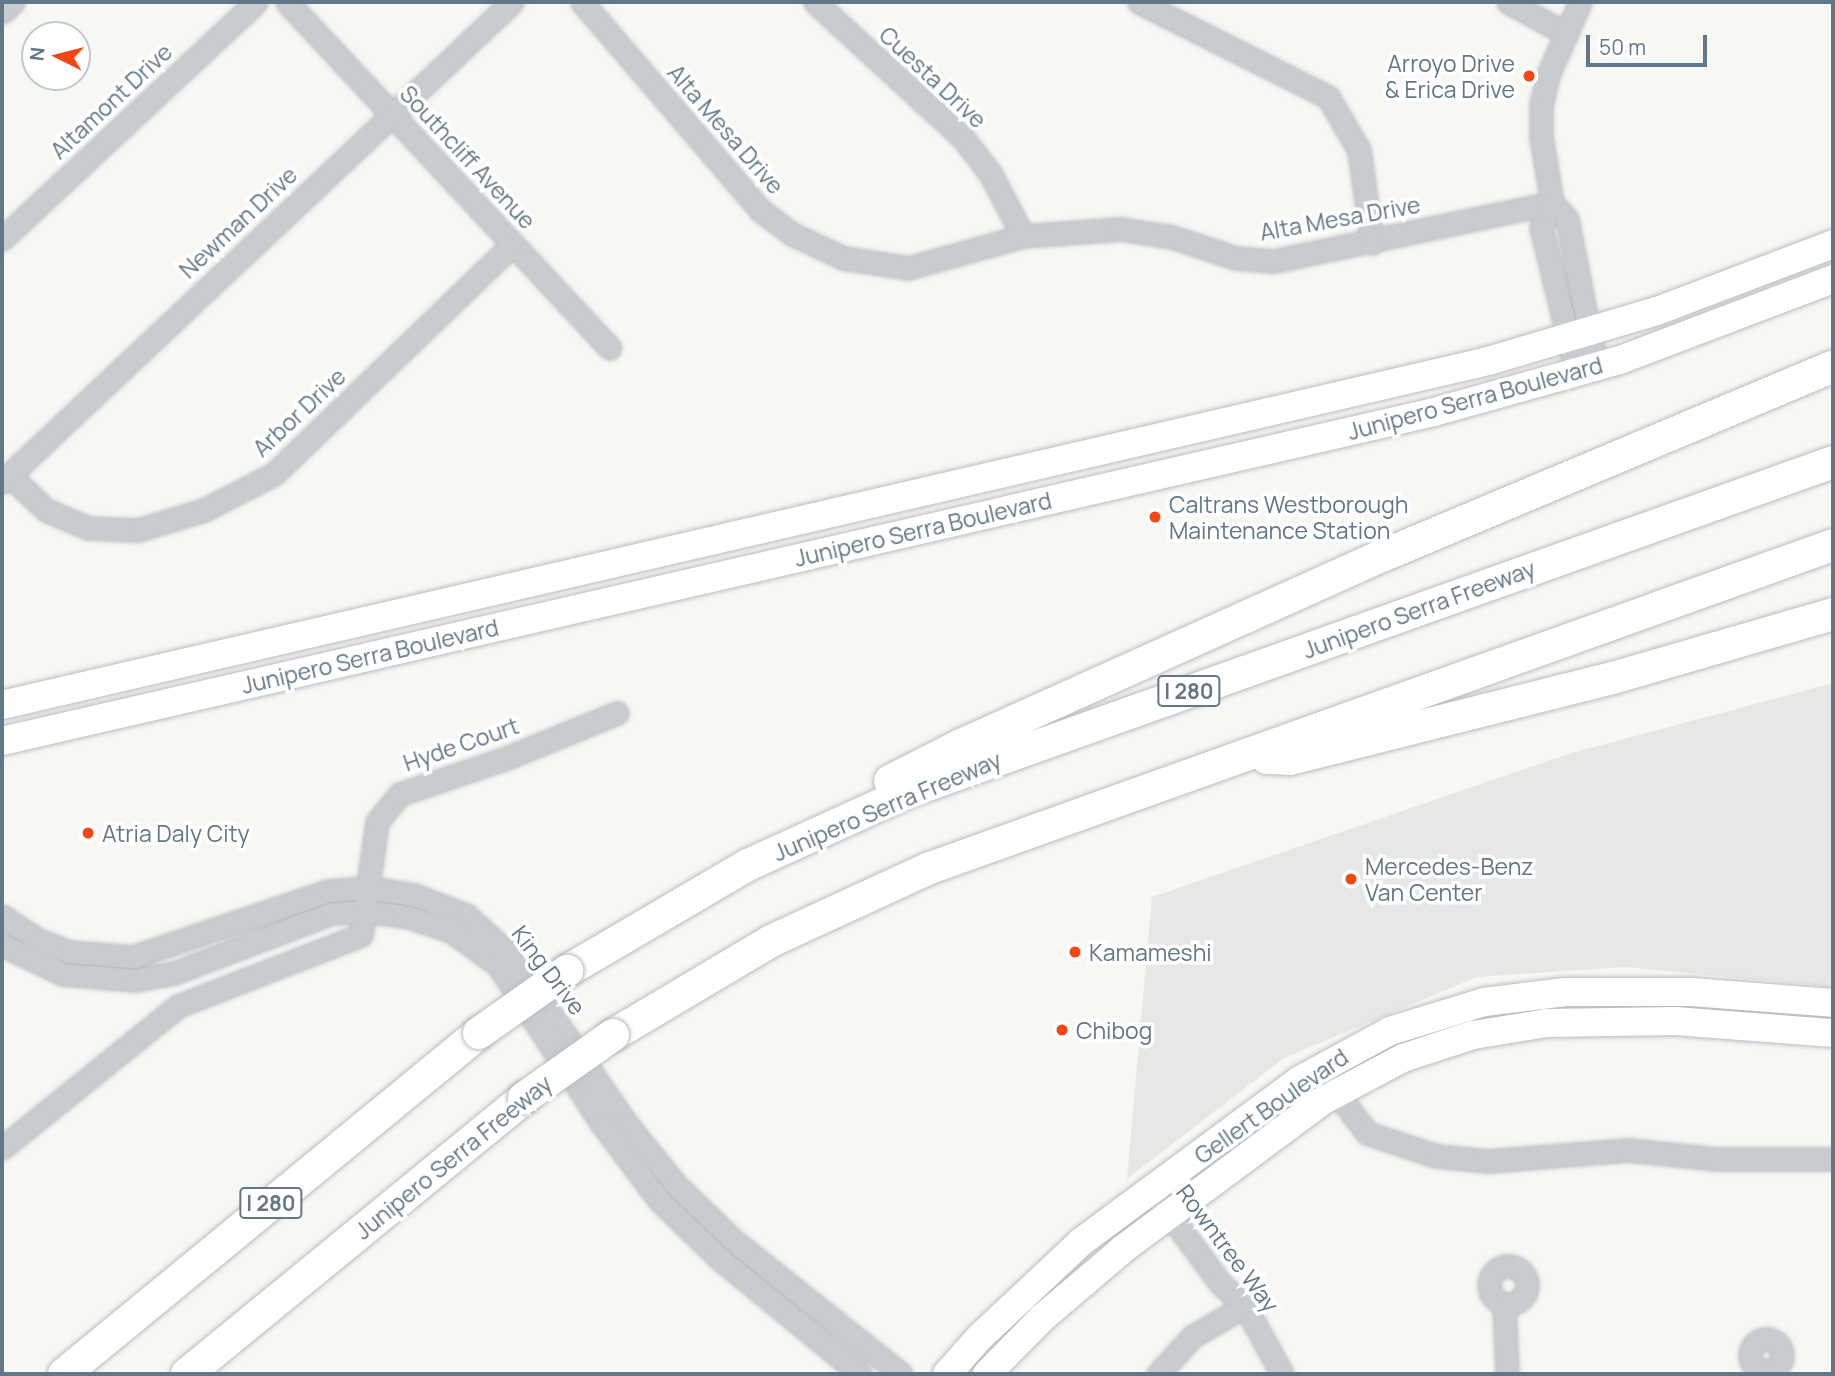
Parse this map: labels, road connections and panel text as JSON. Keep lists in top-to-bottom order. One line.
{"streets":{"highway":["Junipero Serra Freeway","I 280"],"main road":["Junipero Serra Boulevard","Gellert Boulevard"],"street":["Cuesta Drive","Altamont Drive","Alta Mesa Drive","Southcliff Avenue","Newman Drive","Arbor Drive","Hyde Court","King Drive","Rowntree Way"]},"crossings":[["Cuesta Drive","Alta Mesa Drive"],["Southcliff Avenue","Newman Drive"],["Southcliff Avenue","Arbor Drive"],["Newman Drive","Arbor Drive"],["Hyde Court","King Drive"],["Gellert Boulevard","Rowntree Way"]],"places":["Arroyo Drive & Erica Drive","Caltrans Westborough Maintenance Station","Atria Daly City","Mercedes-Benz Van Center","Kamameshi","Chibog"],"scale_bar":"50 m","north":"left"}
